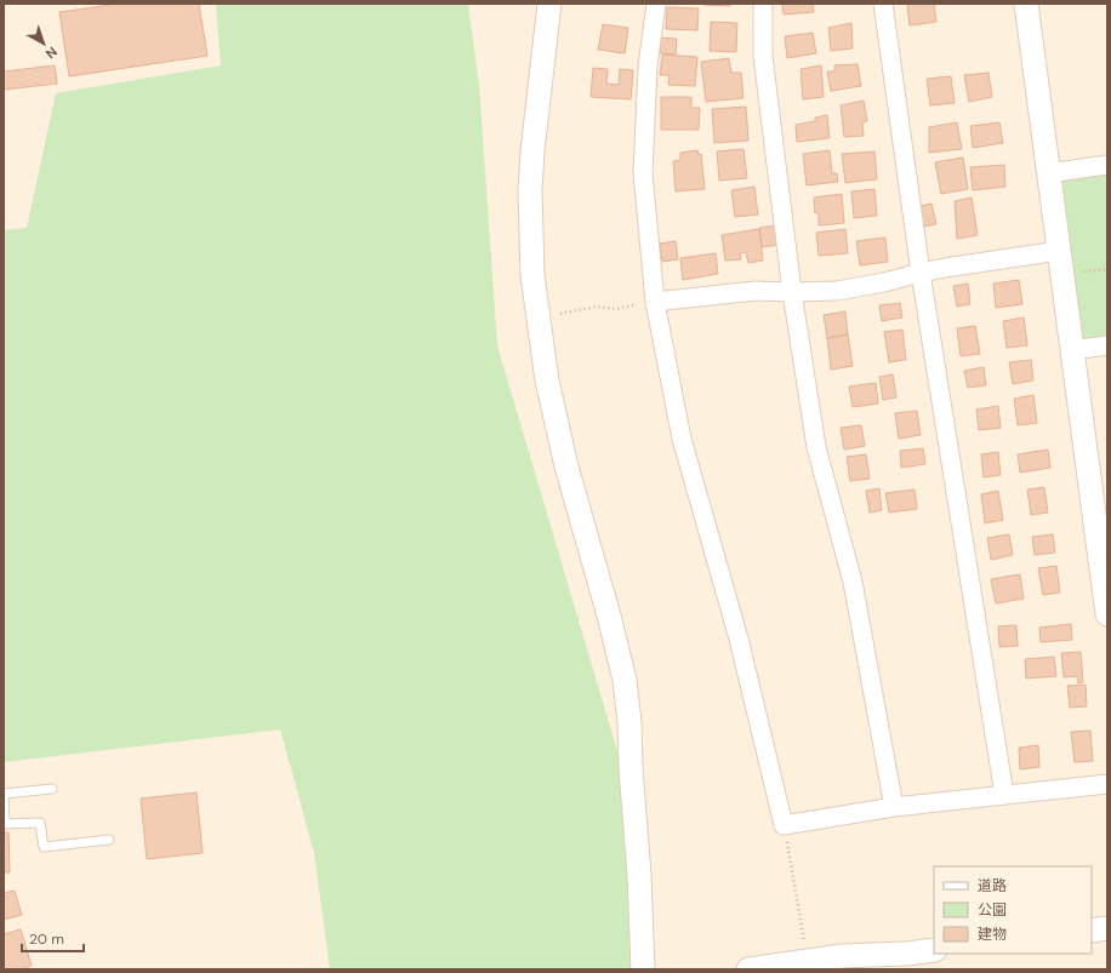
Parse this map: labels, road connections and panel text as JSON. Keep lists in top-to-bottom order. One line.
{"legend":["道路","公園","建物"],"scale_bar":"20 m","north":"bottom right"}
